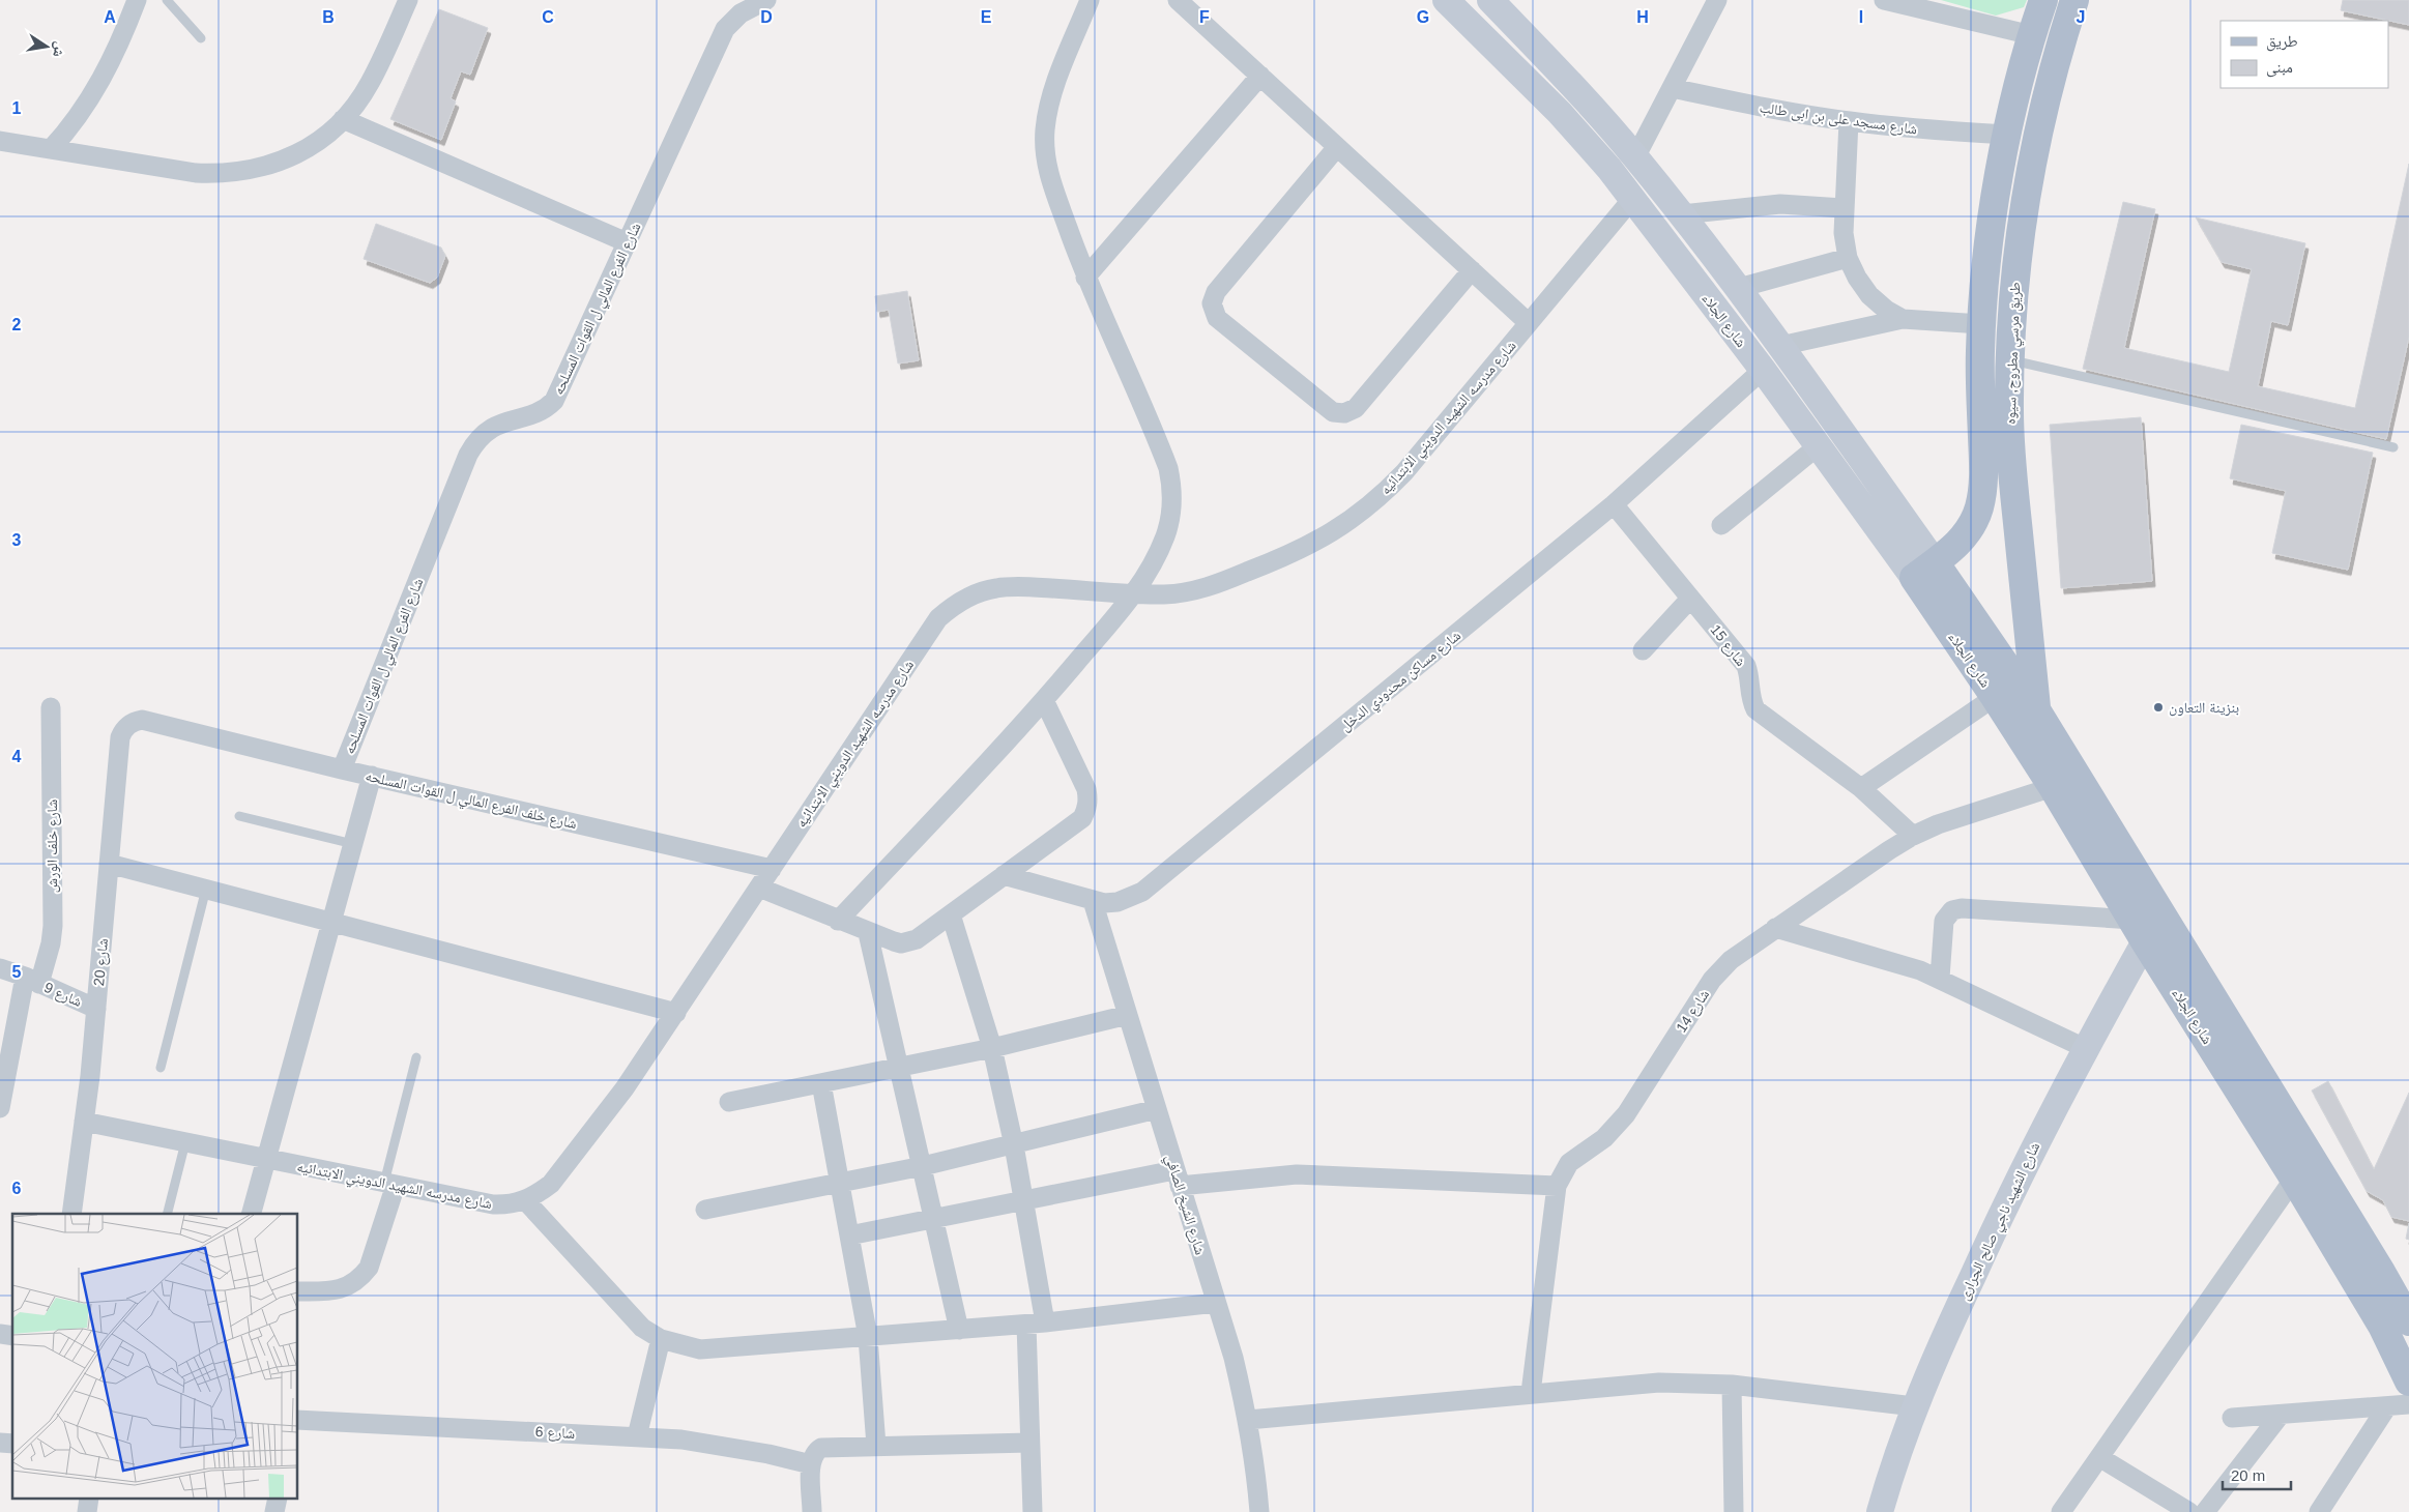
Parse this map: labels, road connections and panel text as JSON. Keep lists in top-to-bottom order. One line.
{"streets":{"main road":["شارع الجلاء","طريق مرسي مطروح, سيوه"],"street":["شارع مسجد على بن ابى طالب","شارع الفرع المالي ل القوات المسلحه","شارع مدرسه الشهيد الدويني الابتدائيه","شارع 15","شارع مساكن محدودي الدخل","شارع خلف الفرع المالي ل القوات المسلحه","شارع خلف الورش","شارع 20","شارع 9","شارع 14","شارع الشيخ الصافي","شارع الشهيد ناجي صالح الجرارى","شارع 6"]},"crossings":[["شارع مسجد على بن ابى طالب","طريق مرسي مطروح, سيوه"],["شارع الفرع المالي ل القوات المسلحه","شارع خلف الفرع المالي ل القوات المسلحه"],["شارع الجلاء","طريق مرسي مطروح, سيوه"],["شارع الجلاء","شارع مدرسه الشهيد الدويني الابتدائيه"],["شارع الجلاء","شارع مساكن محدودي الدخل"],["شارع الجلاء","شارع 14"],["شارع الجلاء","شارع الشهيد ناجي صالح الجرارى"],["شارع مدرسه الشهيد الدويني الابتدائيه","شارع خلف الفرع المالي ل القوات المسلحه"],["شارع مدرسه الشهيد الدويني الابتدائيه","شارع 20"],["شارع 15","شارع مساكن محدودي الدخل"],["شارع 15","شارع 14"],["شارع مساكن محدودي الدخل","شارع الشيخ الصافي"],["شارع خلف الفرع المالي ل القوات المسلحه","شارع 20"],["شارع خلف الورش","شارع 9"],["شارع 20","شارع 9"]],"places":["بنزينة التعاون"],"legend":["طريق","مبنى"],"scale_bar":"20 m","north":"right","grid":{"columns":["A","B","C","D","E","F","G","H","I","J"],"rows":["1","2","3","4","5","6"]}}
